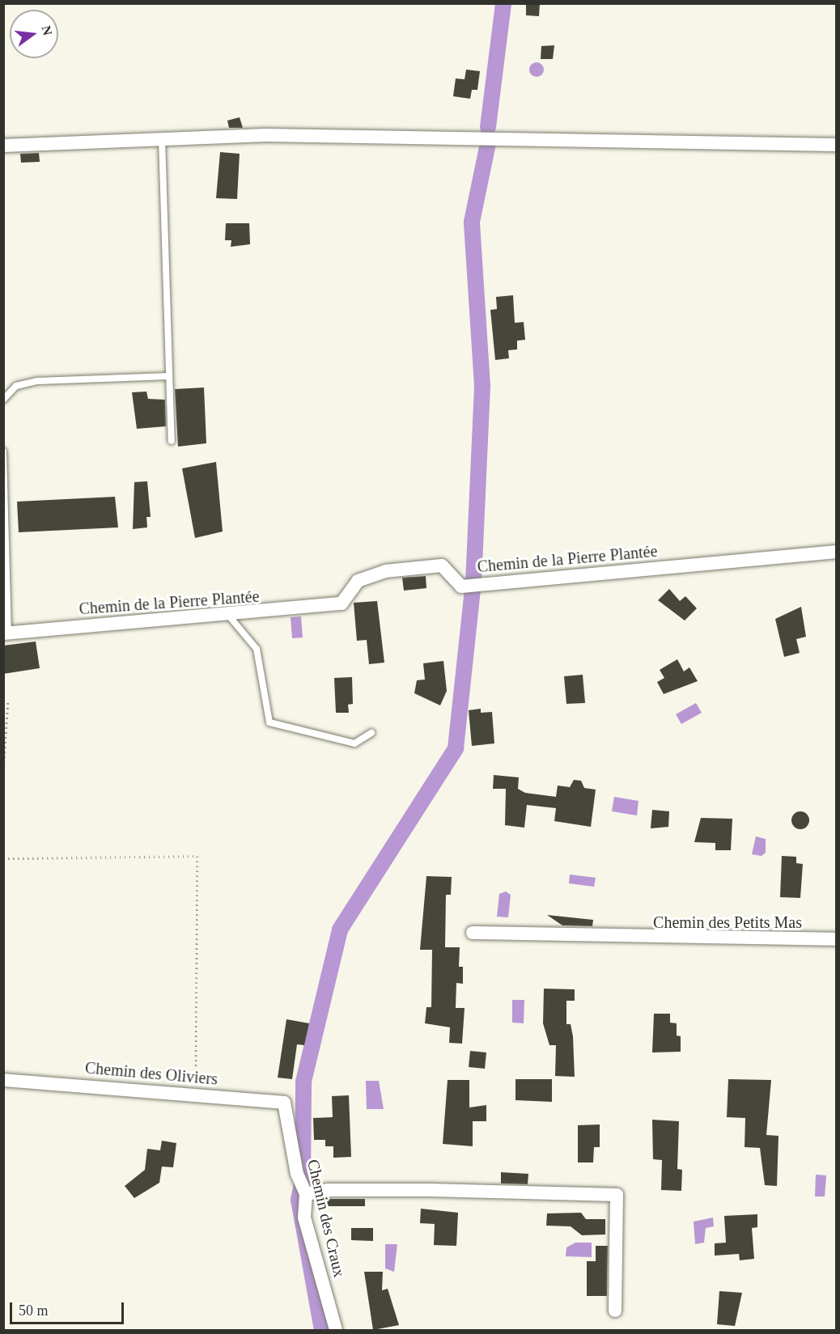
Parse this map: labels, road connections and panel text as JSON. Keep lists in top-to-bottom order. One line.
{"streets":{"street":["Chemin de la Pierre Plantée","Chemin des Petits Mas","Chemin des Oliviers","Chemin des Craux"]},"crossings":[["Chemin des Oliviers","Chemin des Craux"]],"scale_bar":"50 m","north":"right"}
